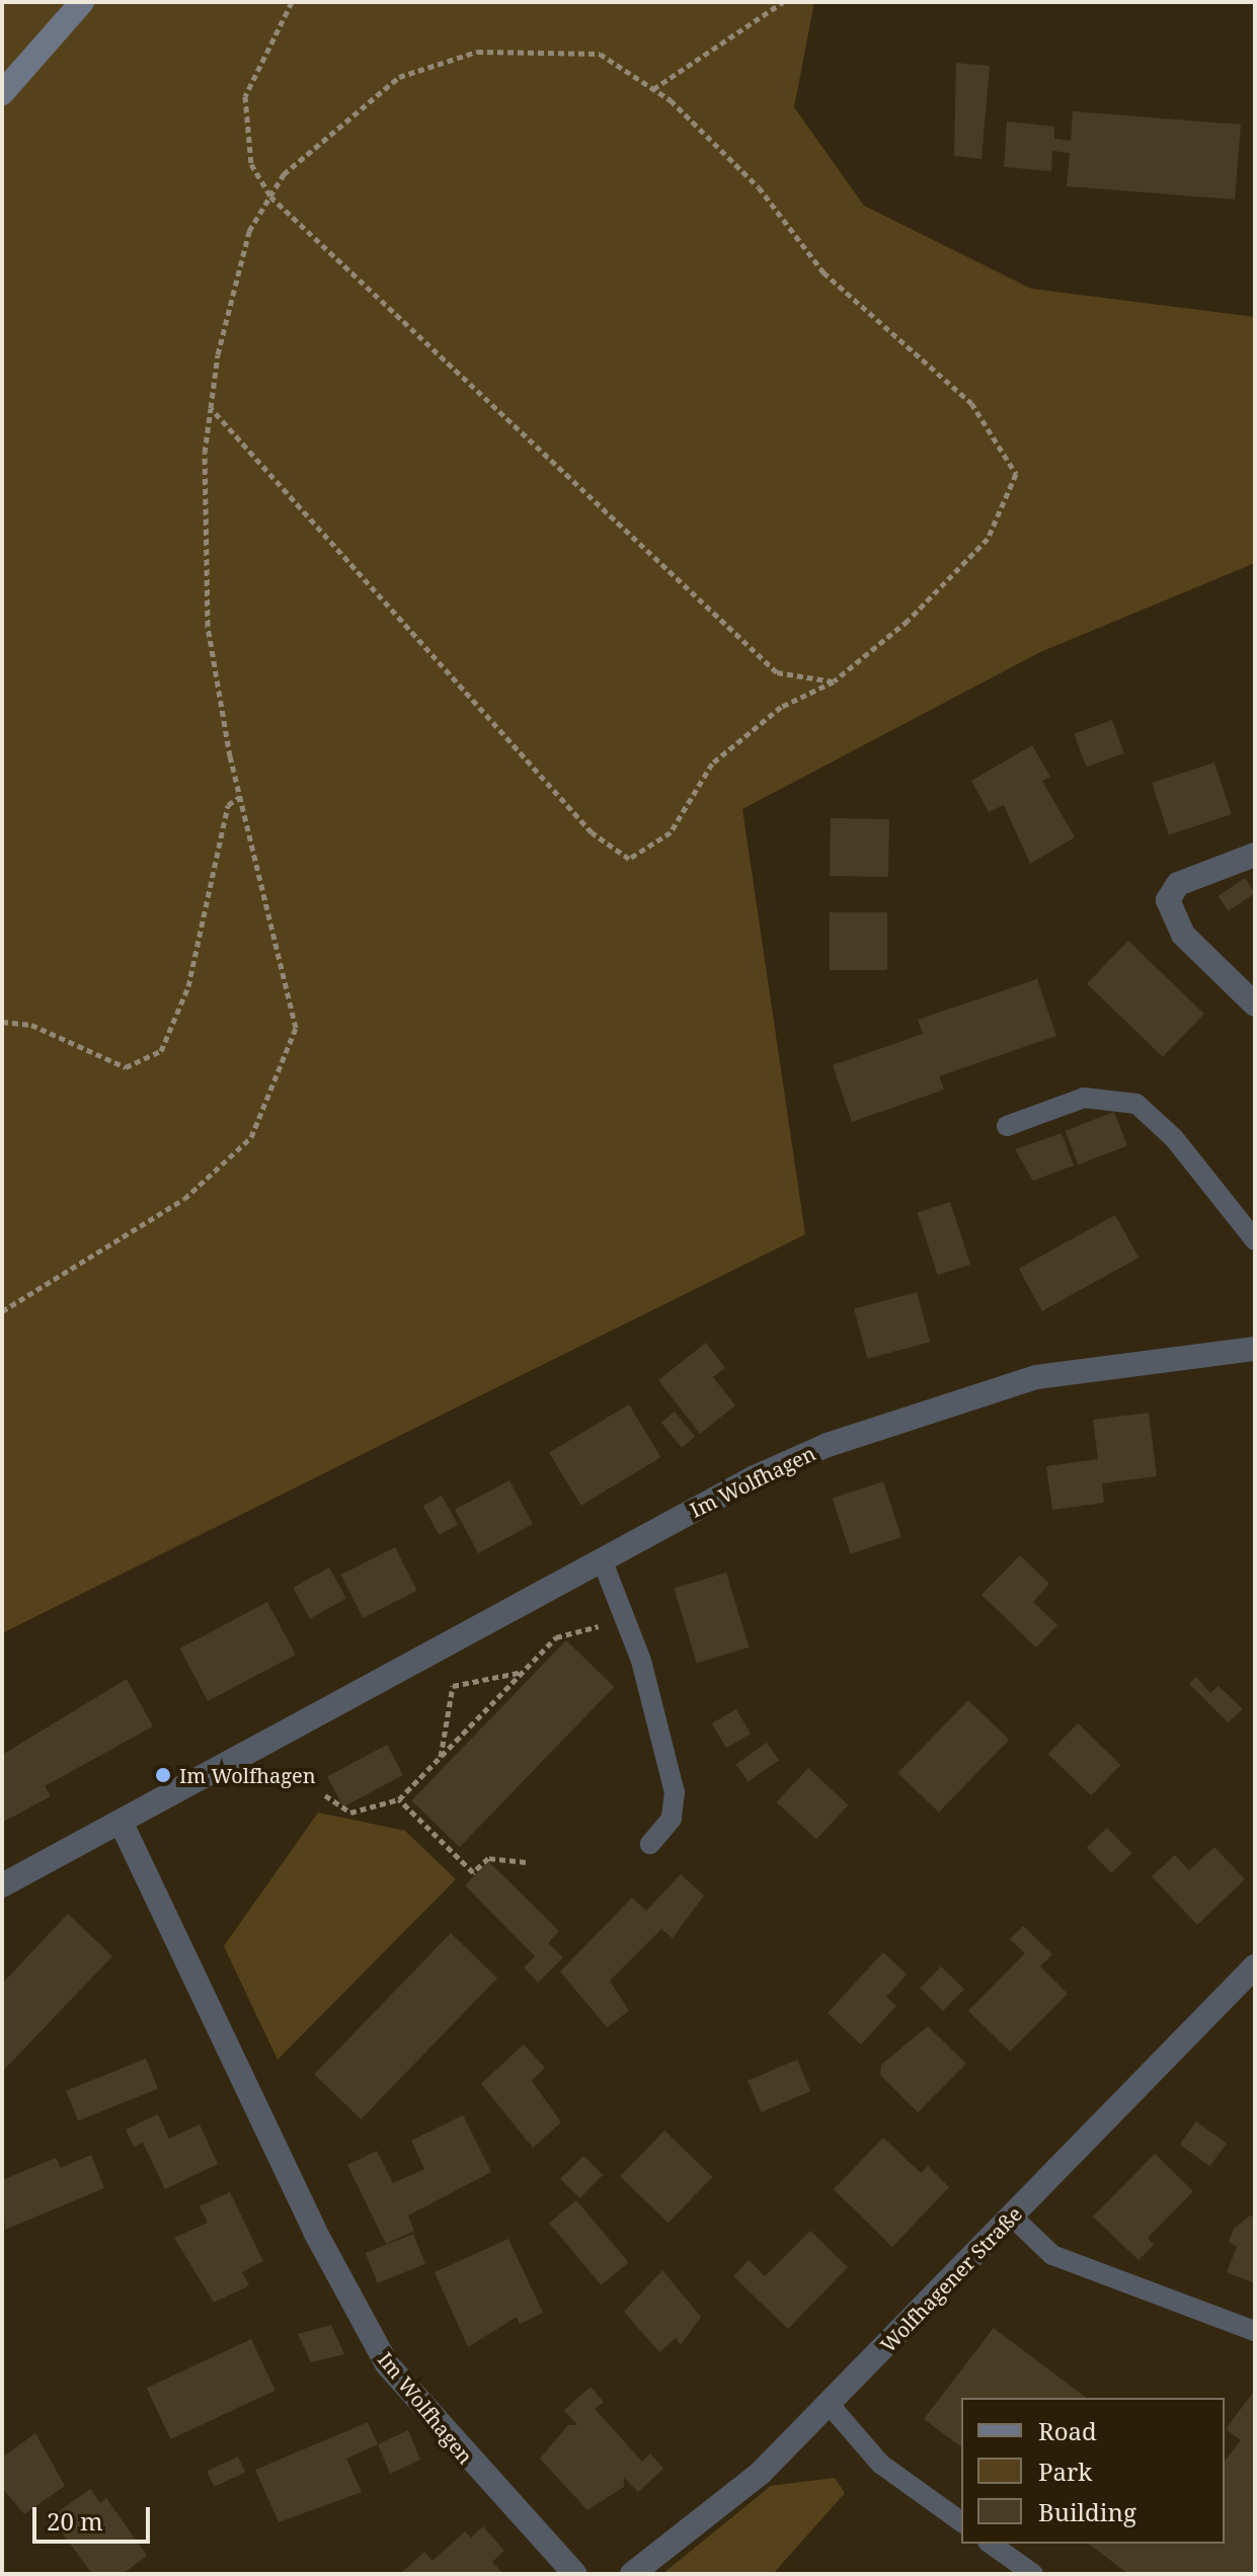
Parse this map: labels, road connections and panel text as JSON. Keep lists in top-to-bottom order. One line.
{"streets":{"street":["Im Wolfhagen","Wolfhagener Straße"]},"places":["Im Wolfhagen"],"legend":["Road","Park","Building"],"scale_bar":"20 m"}
